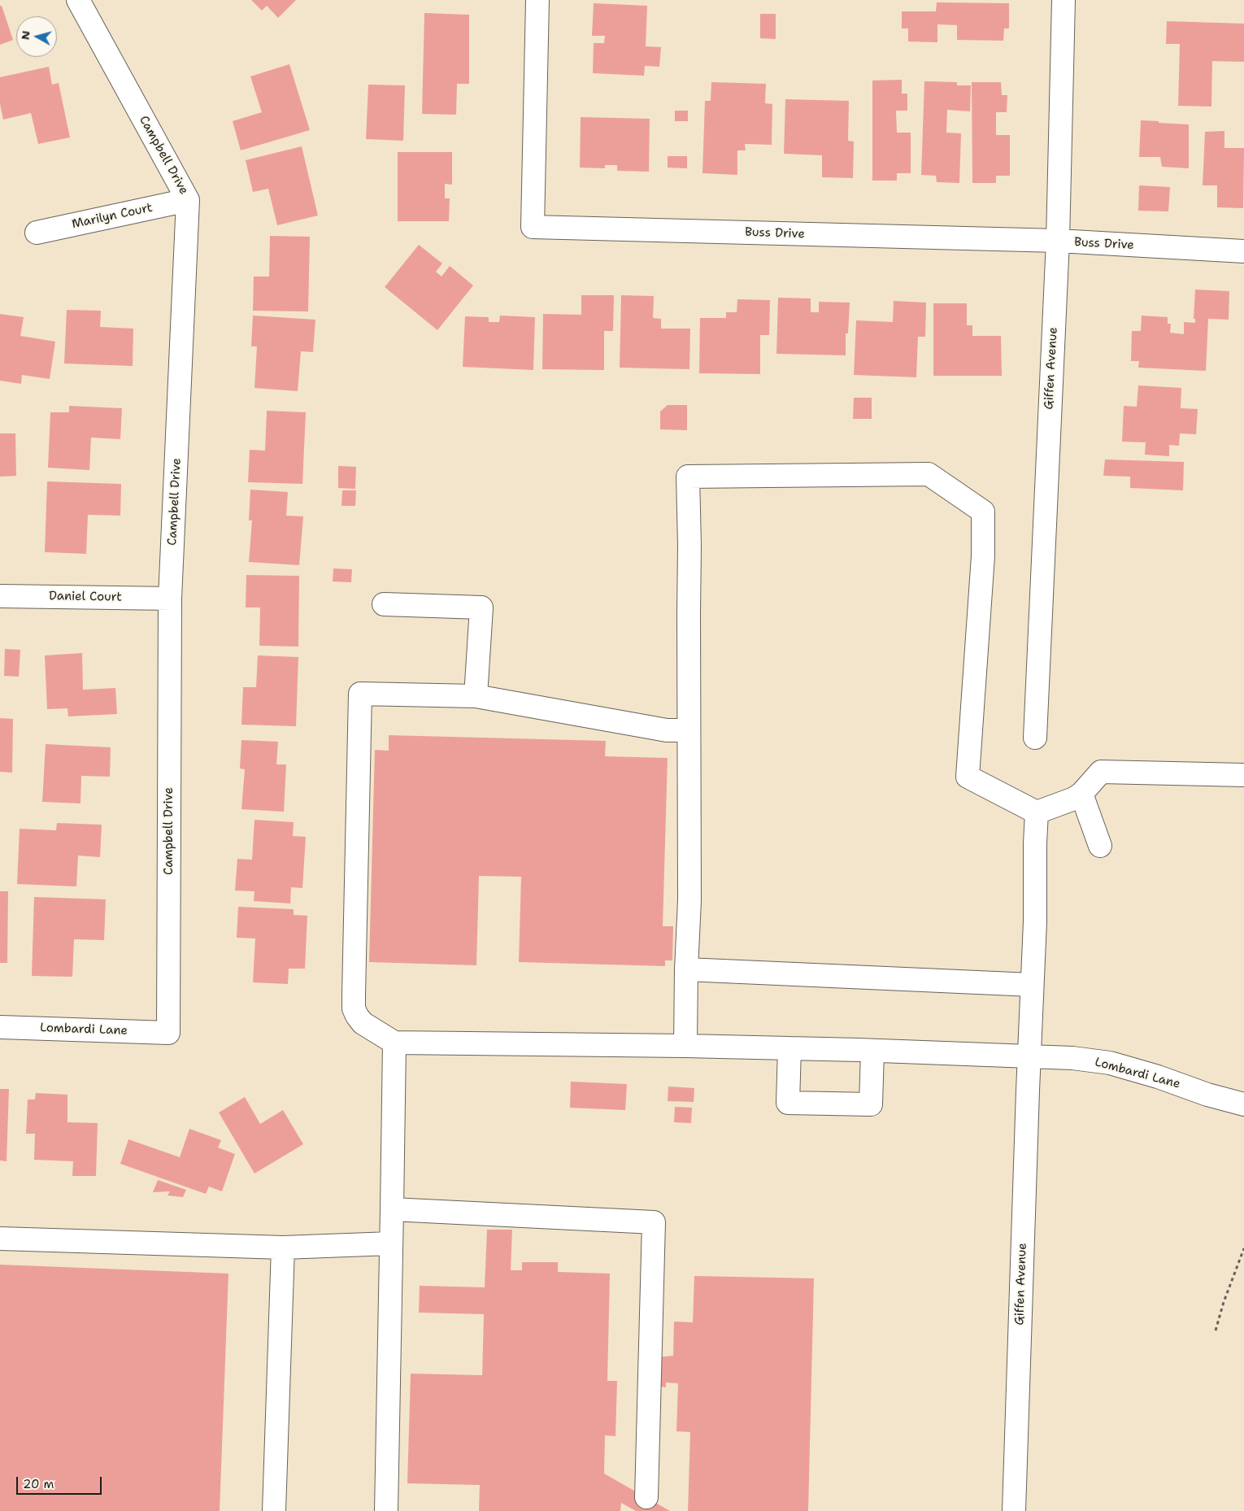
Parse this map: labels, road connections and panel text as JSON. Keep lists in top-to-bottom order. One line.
{"streets":{"street":["Campbell Drive","Marilyn Court","Buss Drive","Giffen Avenue","Daniel Court","Lombardi Lane"]},"crossings":[["Campbell Drive","Marilyn Court"],["Campbell Drive","Daniel Court"],["Campbell Drive","Lombardi Lane"],["Buss Drive","Giffen Avenue"],["Giffen Avenue","Lombardi Lane"]],"scale_bar":"20 m","north":"left"}
